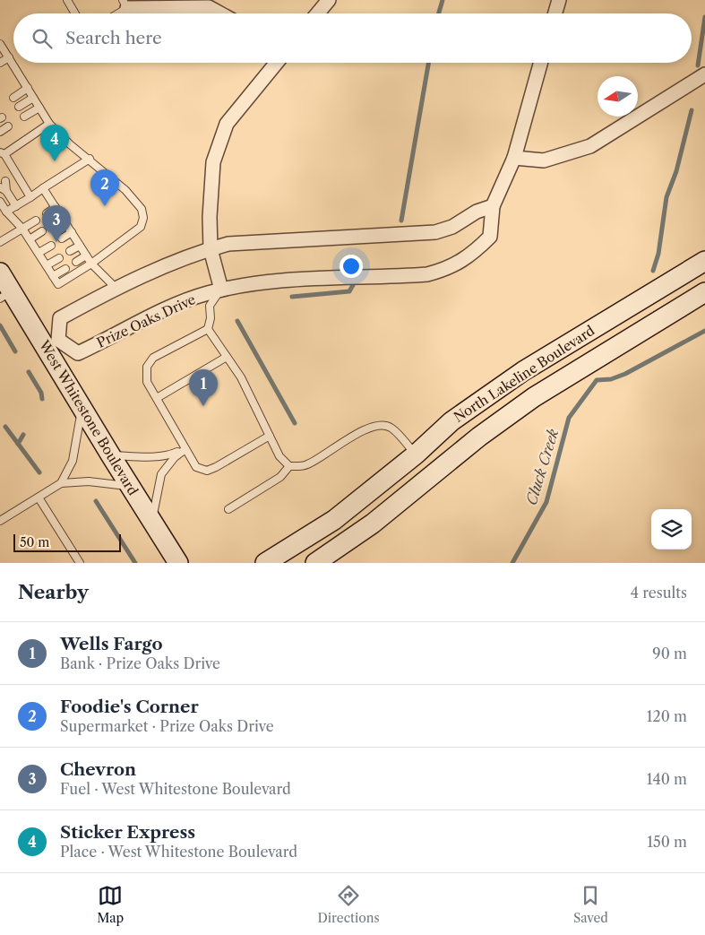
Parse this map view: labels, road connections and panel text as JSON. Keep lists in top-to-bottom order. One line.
{"streets":{"main road":["North Lakeline Boulevard","West Whitestone Boulevard"],"street":["Prize Oaks Drive"]},"crossings":[["Prize Oaks Drive","West Whitestone Boulevard"]],"water":["Cluck Creek"],"scale_bar":"50 m","north":"left","page":{"search":"Search here","pins":["4","2","3","1"],"scale":"50 m","heading":["Nearby","4 results"],"list":[{"mark":"1","name":"Wells Fargo","note":"Bank · Prize Oaks Drive","value":"90 m"},{"mark":"2","name":"Foodie's Corner","note":"Supermarket · Prize Oaks Drive","value":"120 m"},{"mark":"3","name":"Chevron","note":"Fuel · West Whitestone Boulevard","value":"140 m"},{"mark":"4","name":"Sticker Express","note":"Place · West Whitestone Boulevard","value":"150 m"}],"nav":["Map","Directions","Saved"]}}
